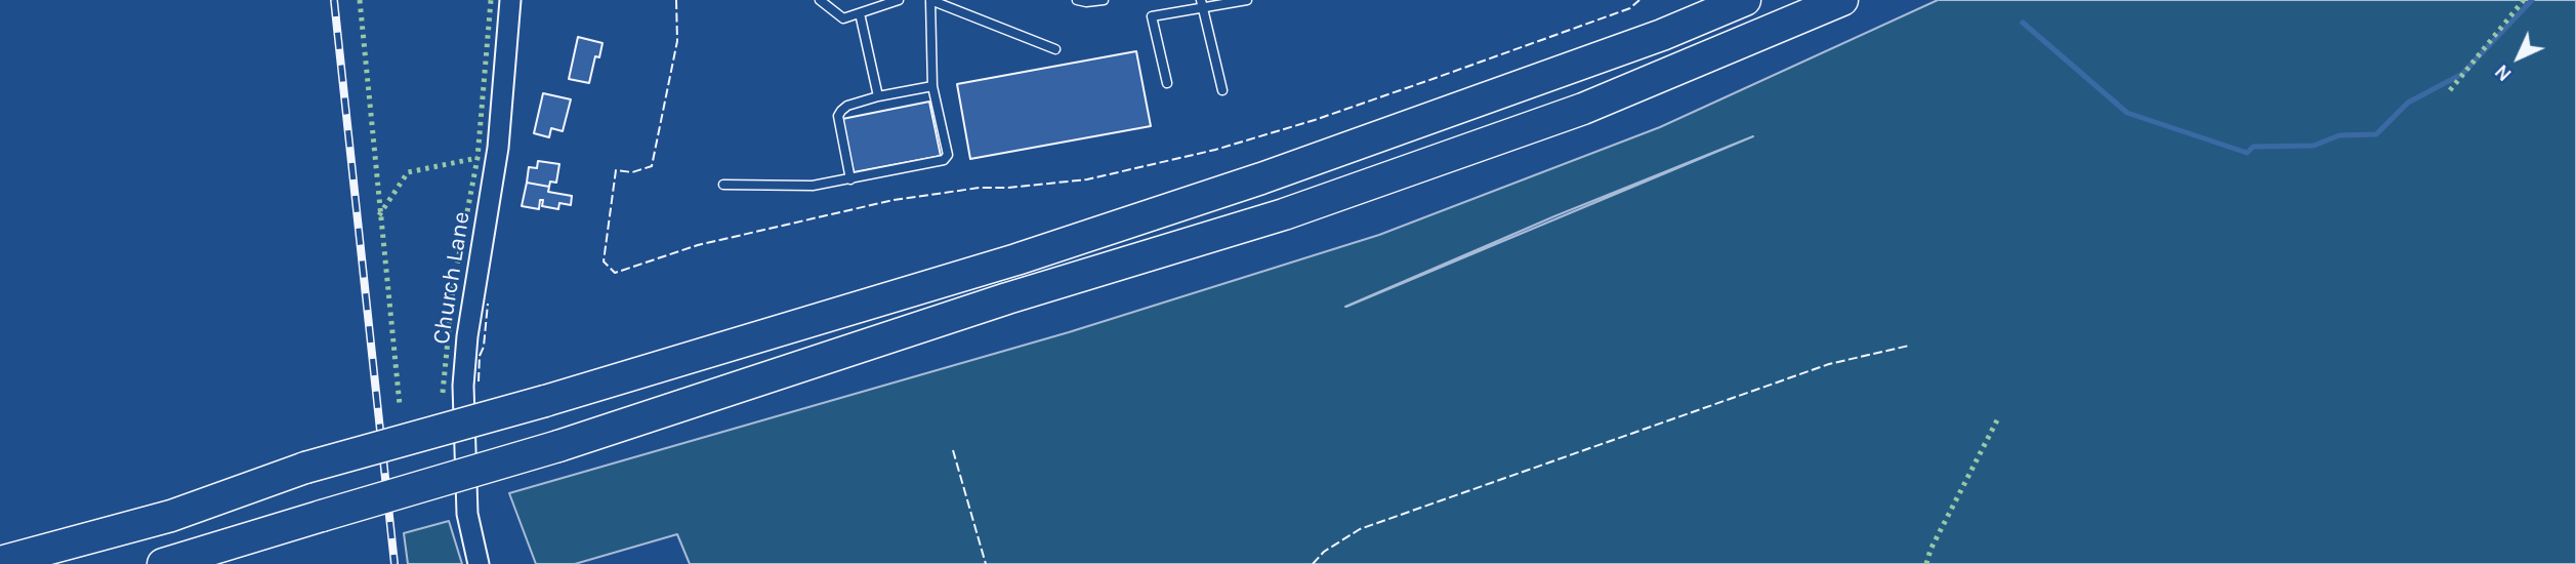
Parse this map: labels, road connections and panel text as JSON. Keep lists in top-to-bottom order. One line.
{"streets":{"street":["Church Lane"]},"north":"bottom left"}
